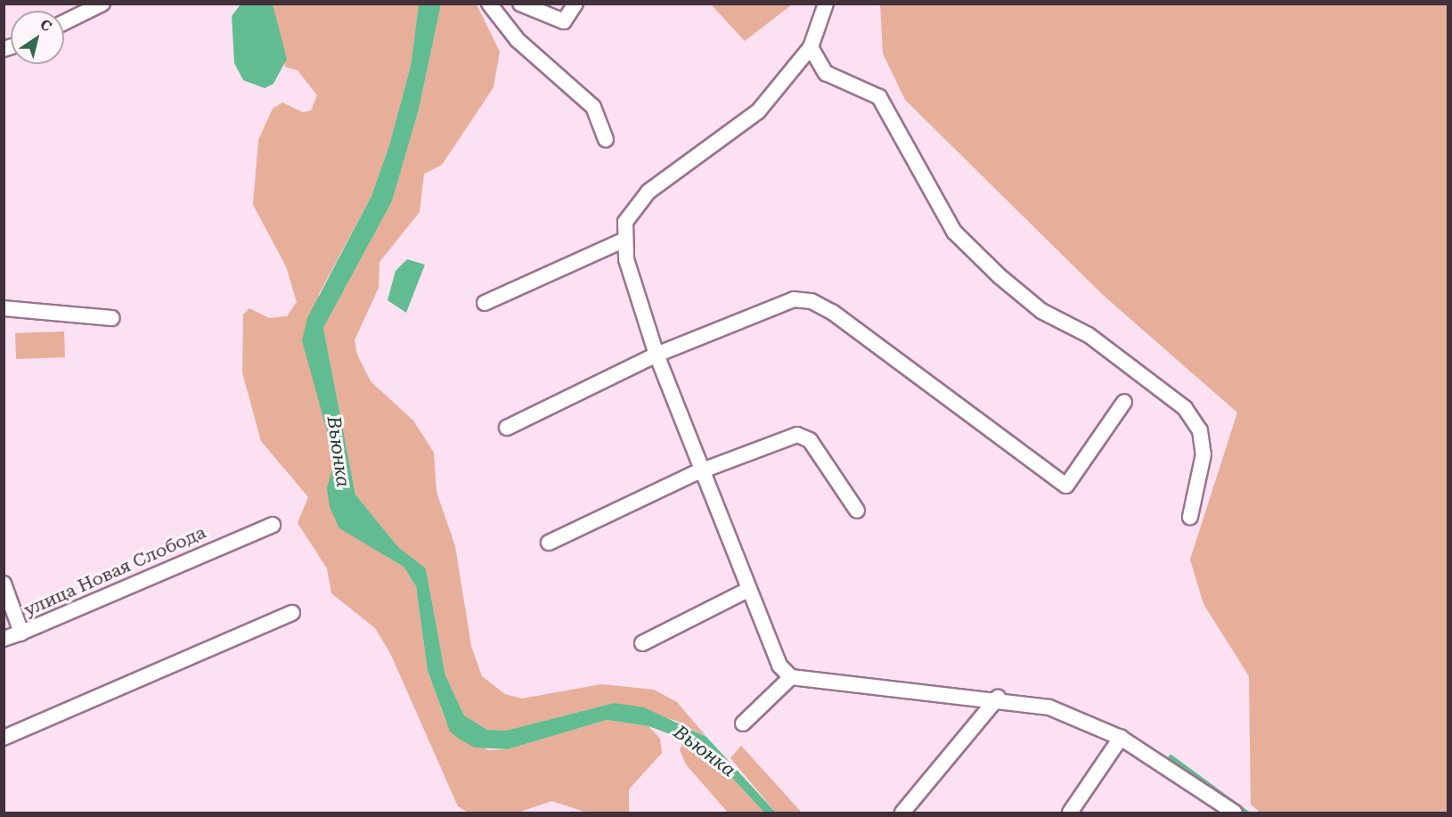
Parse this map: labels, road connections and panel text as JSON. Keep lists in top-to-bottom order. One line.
{"streets":{"street":["улица Новая Слобода"]},"water":["Вьюнка"],"north":"top right"}
